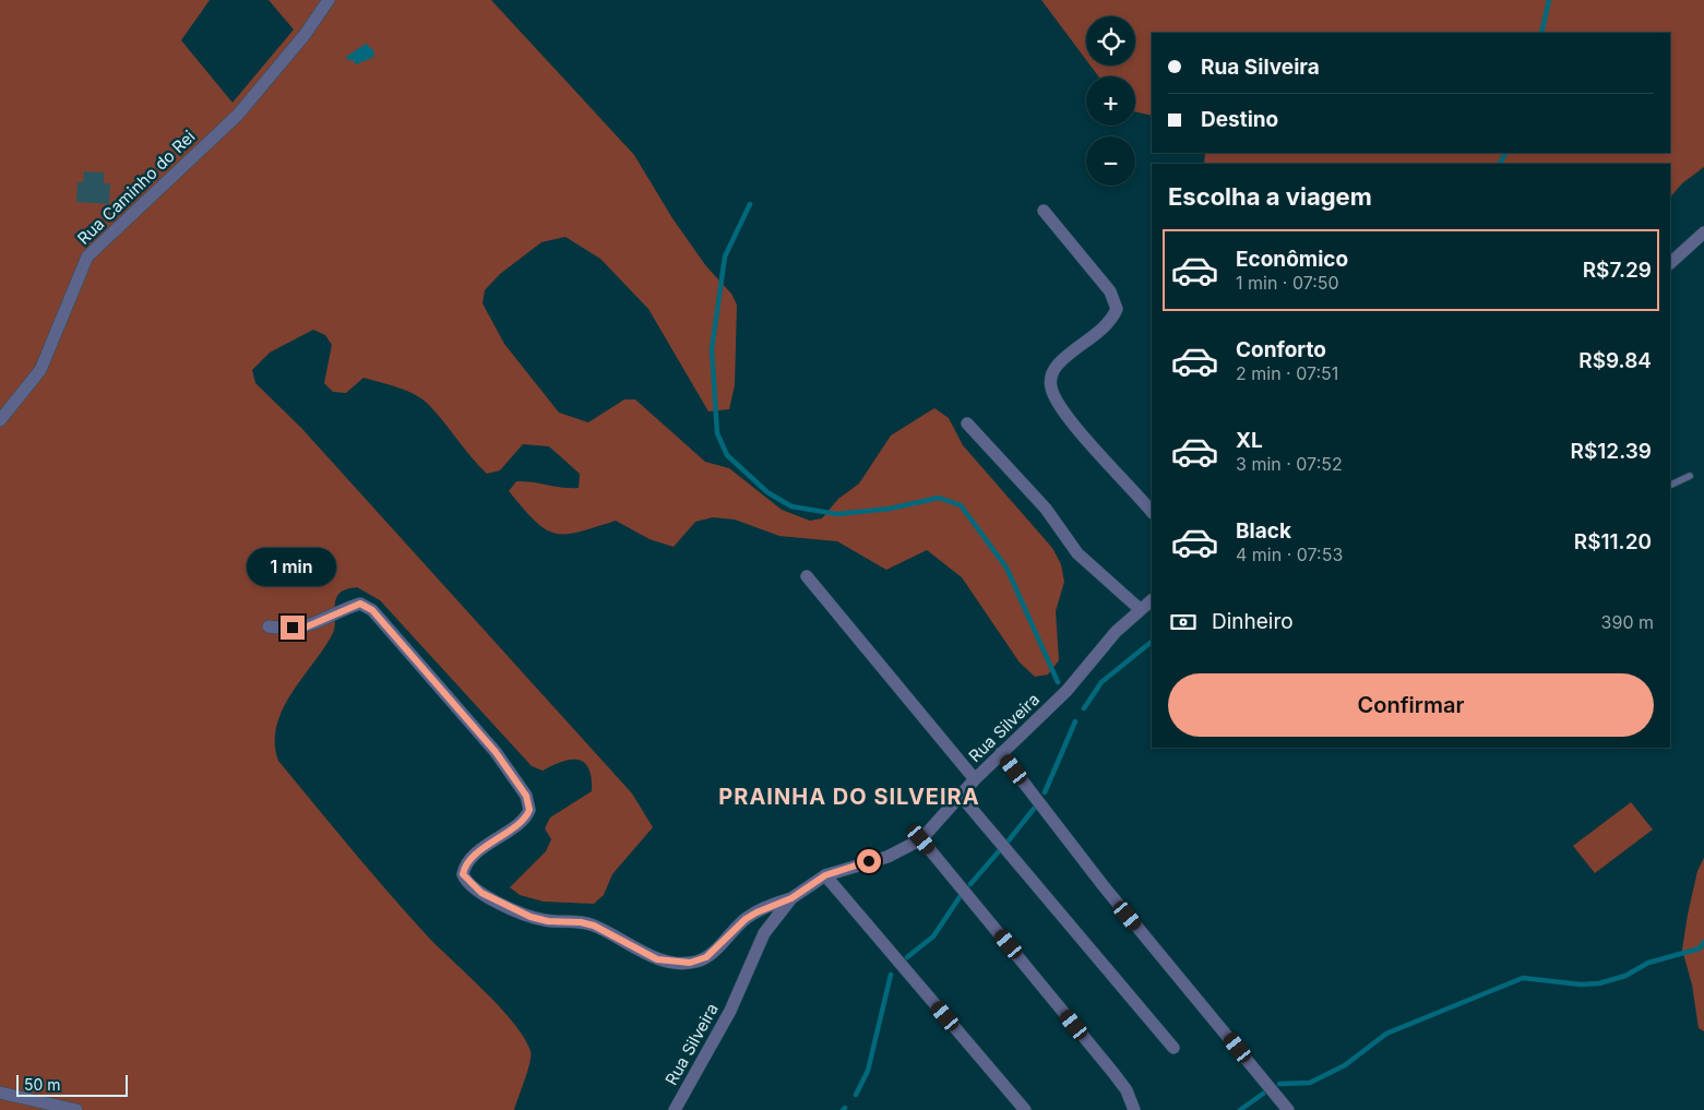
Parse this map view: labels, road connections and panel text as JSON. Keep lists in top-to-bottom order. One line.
{"streets":{"street":["Rua Caminho do Rei","Rua Silveira"]},"districts":["PRAINHA DO SILVEIRA"],"scale_bar":"50 m","page":{"map_buttons":["+","−"],"banner":["Rua Silveira","Destino"],"heading":"Escolha a viagem","list":[{"name":"Econômico","note":"1 min · 07:50","value":"R$7.29"},{"name":"Conforto","note":"2 min · 07:51","value":"R$9.84"},{"name":"XL","note":"3 min · 07:52","value":"R$12.39"},{"name":"Black","note":"4 min · 07:53","value":"R$11.20"}],"bubble":"1 min","pay":["Dinheiro","390 m"],"buttons":"Confirmar","scale":"50 m"}}
